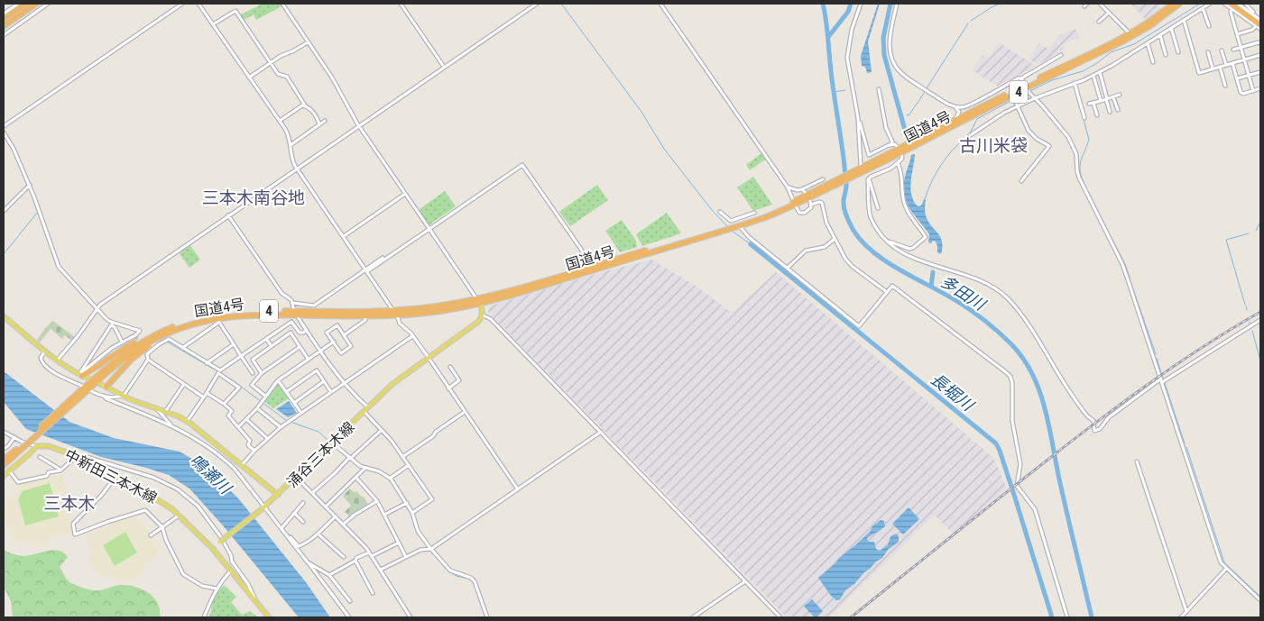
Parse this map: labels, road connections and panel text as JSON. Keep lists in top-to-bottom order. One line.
{"streets":{"highway":["4","国道4号"],"main road":["涌谷三本木線","中新田三本木線"]},"crossings":[["涌谷三本木線","中新田三本木線"]],"districts":["古川米袋","三本木南谷地","三本木"],"water":["多田川","長堀川","鳴瀬川"]}
